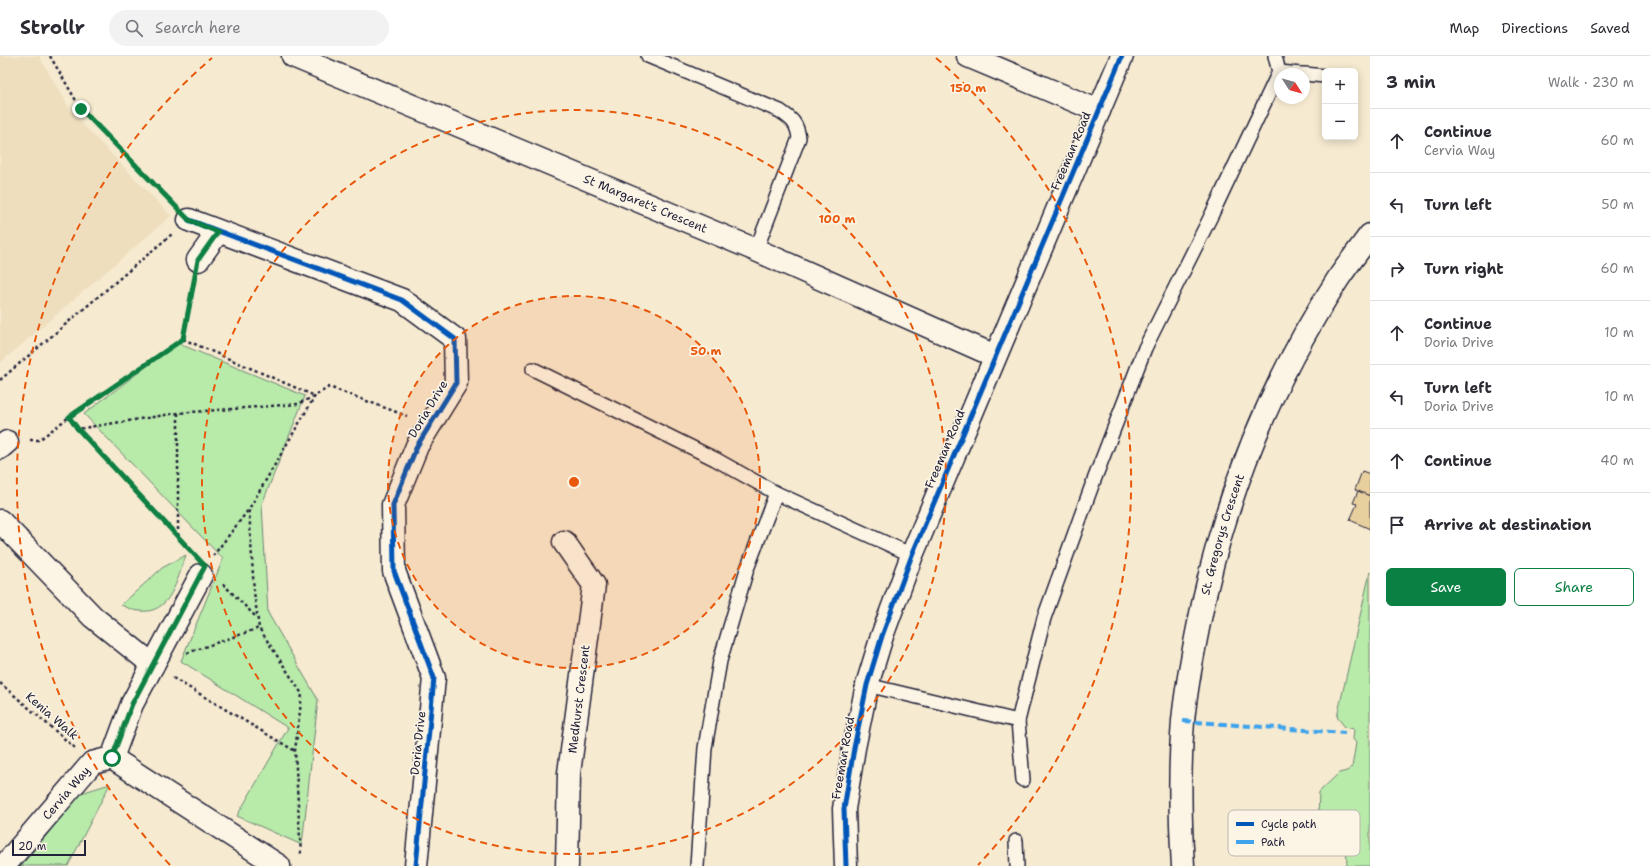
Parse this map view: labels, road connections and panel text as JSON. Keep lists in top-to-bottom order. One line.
{"streets":{"street":["Freeman Road","St Margaret's Crescent","Doria Drive","St. Gregorys Crescent","Medhurst Crescent","Cervia Way"],"path":["Kenia Walk"]},"crossings":[["Freeman Road","St Margaret's Crescent"],["Kenia Walk","Cervia Way"]],"legend":["Cycle path","Path"],"scale_bar":"20 m","north":"bottom right","page":{"header":"Strollr","search":"Search here","nav":["Map","Directions","Saved"],"heading":["3 min","Walk · 230 m"],"map_buttons":["+","−"],"list":[["Continue","Cervia Way","60 m"],["Turn left","50 m"],["Turn right","60 m"],["Continue","Doria Drive","10 m"],["Turn left","Doria Drive","10 m"],["Continue","40 m"],"Arrive at destination"],"buttons":["Save","Share"],"scale":"20 m"},"rings":["150 m","100 m","50 m"]}
